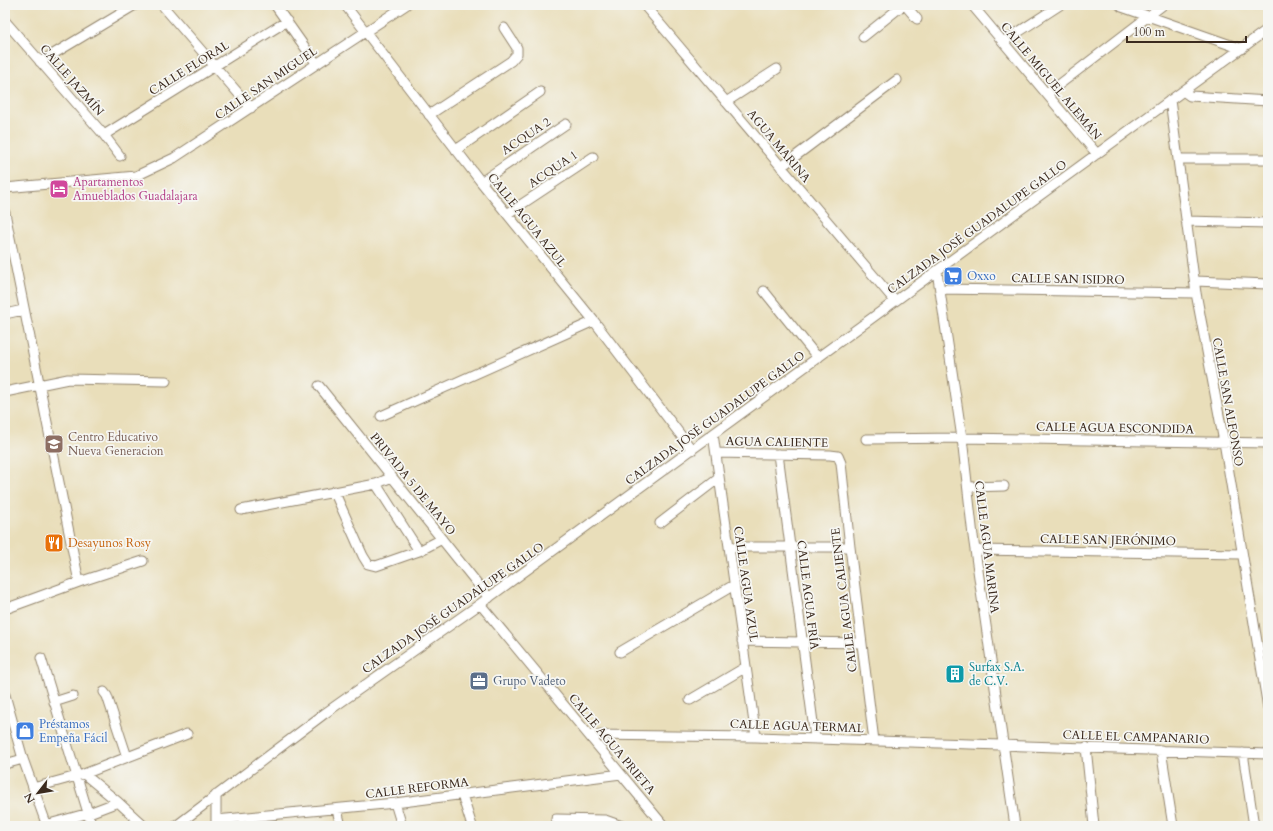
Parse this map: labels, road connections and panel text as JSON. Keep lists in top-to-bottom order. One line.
{"streets":{"street":["CALLE FLORAL","CALLE JAZMÍN","CALLE MIGUEL ALEMÁN","CALLE SAN MIGUEL","ACQUA 2","AGUA MARINA","ACQUA 1","CALLE AGUA AZUL","CALZADA JOSÉ GUADALUPE GALLO","CALLE SAN ISIDRO","CALLE SAN ALFONSO","CALLE AGUA ESCONDIDA","AGUA CALIENTE","PRIVADA 5 DE MAYO","CALLE SAN JERÓNIMO","CALLE AGUA MARINA","CALLE AGUA FRÍA","CALLE AGUA CALIENTE","CALLE AGUA TERMAL","CALLE EL CAMPANARIO","CALLE AGUA PRIETA","CALLE REFORMA"]},"crossings":[["CALLE FLORAL","CALLE JAZMÍN"],["CALLE MIGUEL ALEMÁN","CALZADA JOSÉ GUADALUPE GALLO"],["CALLE SAN MIGUEL","CALLE AGUA AZUL"],["ACQUA 2","CALLE AGUA AZUL"],["AGUA MARINA","CALZADA JOSÉ GUADALUPE GALLO"],["ACQUA 1","CALLE AGUA AZUL"],["CALLE AGUA AZUL","CALZADA JOSÉ GUADALUPE GALLO"],["CALLE AGUA AZUL","AGUA CALIENTE"],["CALLE AGUA AZUL","CALLE AGUA TERMAL"],["CALZADA JOSÉ GUADALUPE GALLO","CALLE SAN ALFONSO"],["CALZADA JOSÉ GUADALUPE GALLO","PRIVADA 5 DE MAYO"],["CALZADA JOSÉ GUADALUPE GALLO","CALLE AGUA MARINA"],["CALZADA JOSÉ GUADALUPE GALLO","CALLE AGUA PRIETA"],["CALLE SAN ISIDRO","CALLE SAN ALFONSO"],["CALLE SAN ISIDRO","CALLE AGUA MARINA"],["CALLE SAN ALFONSO","CALLE AGUA ESCONDIDA"],["CALLE SAN ALFONSO","CALLE SAN JERÓNIMO"],["CALLE AGUA ESCONDIDA","CALLE AGUA MARINA"],["AGUA CALIENTE","CALLE AGUA FRÍA"],["AGUA CALIENTE","CALLE AGUA CALIENTE"],["CALLE SAN JERÓNIMO","CALLE AGUA MARINA"],["CALLE AGUA MARINA","CALLE AGUA TERMAL"],["CALLE AGUA MARINA","CALLE EL CAMPANARIO"],["CALLE AGUA FRÍA","CALLE AGUA TERMAL"],["CALLE AGUA CALIENTE","CALLE AGUA TERMAL"],["CALLE AGUA TERMAL","CALLE EL CAMPANARIO"],["CALLE AGUA TERMAL","CALLE AGUA PRIETA"],["CALLE AGUA PRIETA","CALLE REFORMA"]],"places":{"hotel":["Apartamentos Amueblados Guadalajara"],"supermarket":["Oxxo"],"school or university":["Centro Educativo Nueva Generacion"],"restaurant":["Desayunos Rosy"],"building":["Surfax S.A. de C.V."],"office":["Grupo Vadeto"],"shop":["Préstamos Empeña Fácil"]},"scale_bar":"100 m","north":"bottom left"}
